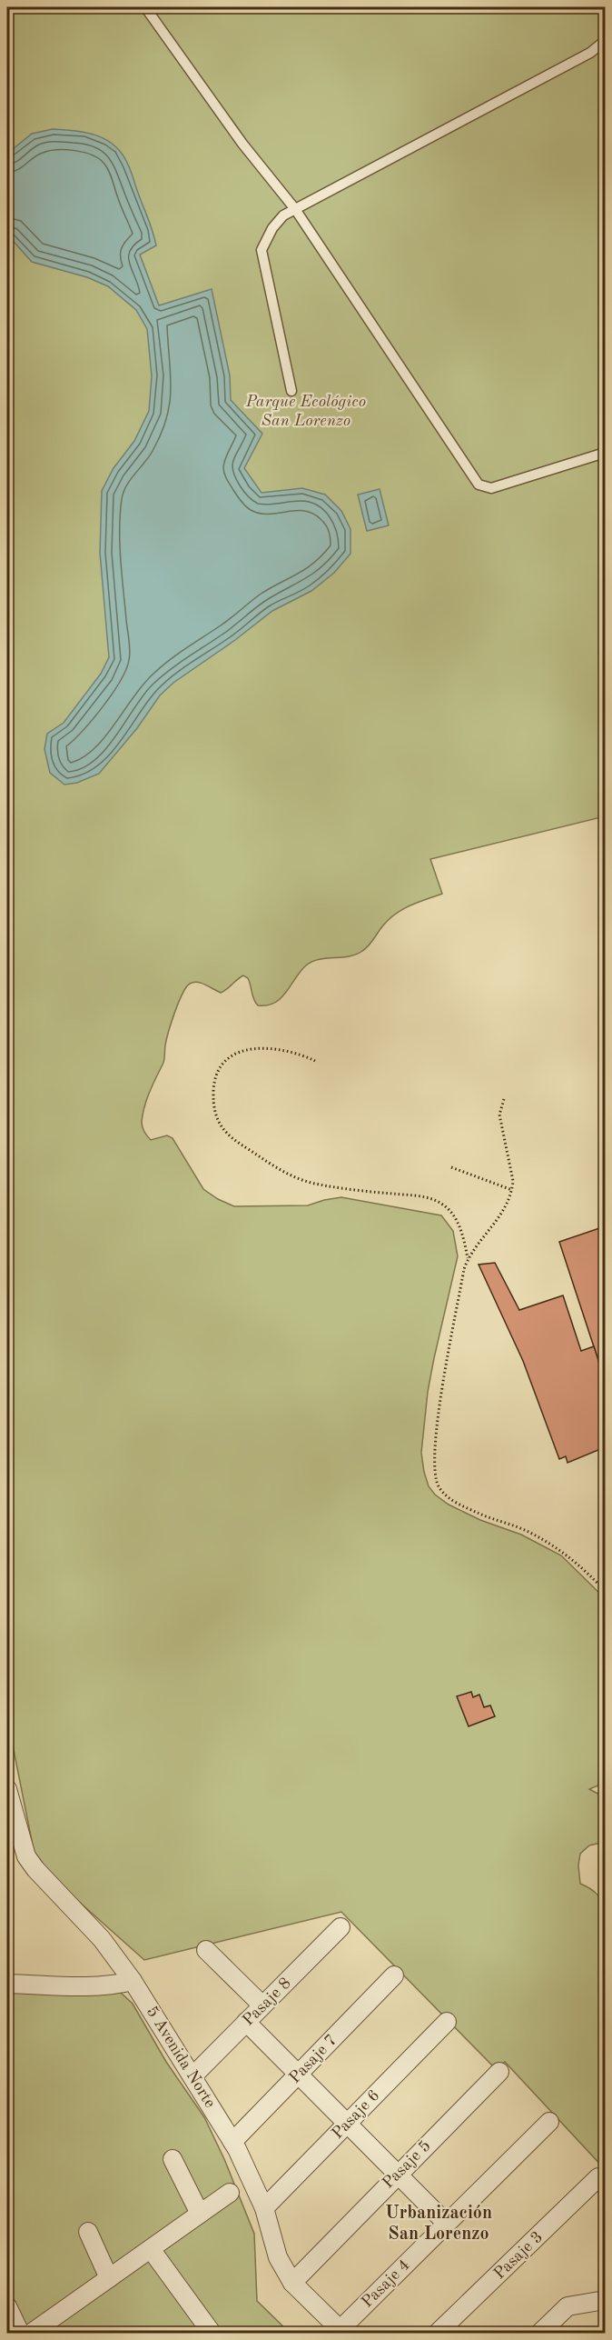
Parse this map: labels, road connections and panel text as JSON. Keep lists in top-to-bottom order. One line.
{"streets":{"street":["Pasaje 8","5 Avenida Norte","Pasaje 7","Pasaje 6","Pasaje 5","Pasaje 3","Pasaje 4"]},"crossings":[["Pasaje 8","5 Avenida Norte"],["5 Avenida Norte","Pasaje 7"],["5 Avenida Norte","Pasaje 6"],["5 Avenida Norte","Pasaje 5"],["5 Avenida Norte","Pasaje 4"]],"districts":["Urbanización San Lorenzo"],"parks":["Parque Ecológico San Lorenzo"]}
